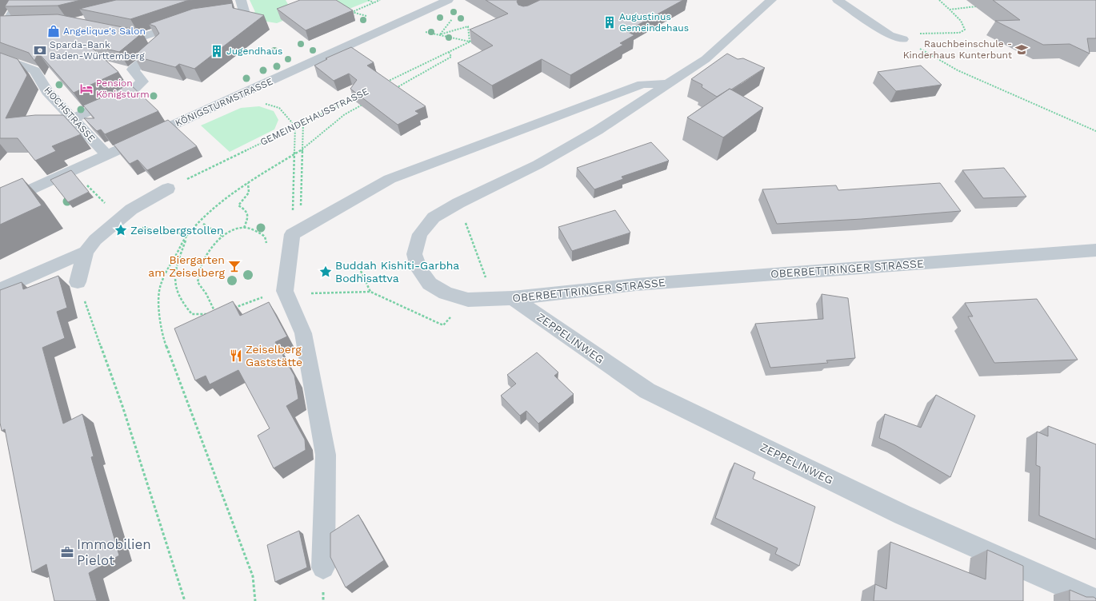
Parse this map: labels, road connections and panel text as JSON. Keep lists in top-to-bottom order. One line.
{"streets":{"street":["KÖNIGSTURMSTRASSE","HOCHSTRASSE","OBERBETTRINGER STRASSE","ZEPPELINWEG"],"path":["GEMEINDEHAUSSTRASSE"]},"crossings":[["KÖNIGSTURMSTRASSE","HOCHSTRASSE"],["OBERBETTRINGER STRASSE","ZEPPELINWEG"]],"places":{"building":["Augustinus Gemeindehaus","Jugendhaus"],"shop":["Angelique's Salon"],"school or university":["Rauchbeinschule - Kinderhaus Kunterbunt"],"bank":["Sparda-Bank Baden-Württemberg"],"hotel":["Pension Königsturm"],"place":["Zeiselbergstollen","Buddah Kishiti-Garbha Bodhisattva"],"bar":["Biergarten am Zeiselberg"],"restaurant":["Zeiselberg Gaststätte"],"office":["Immobilien Pielot"]}}
